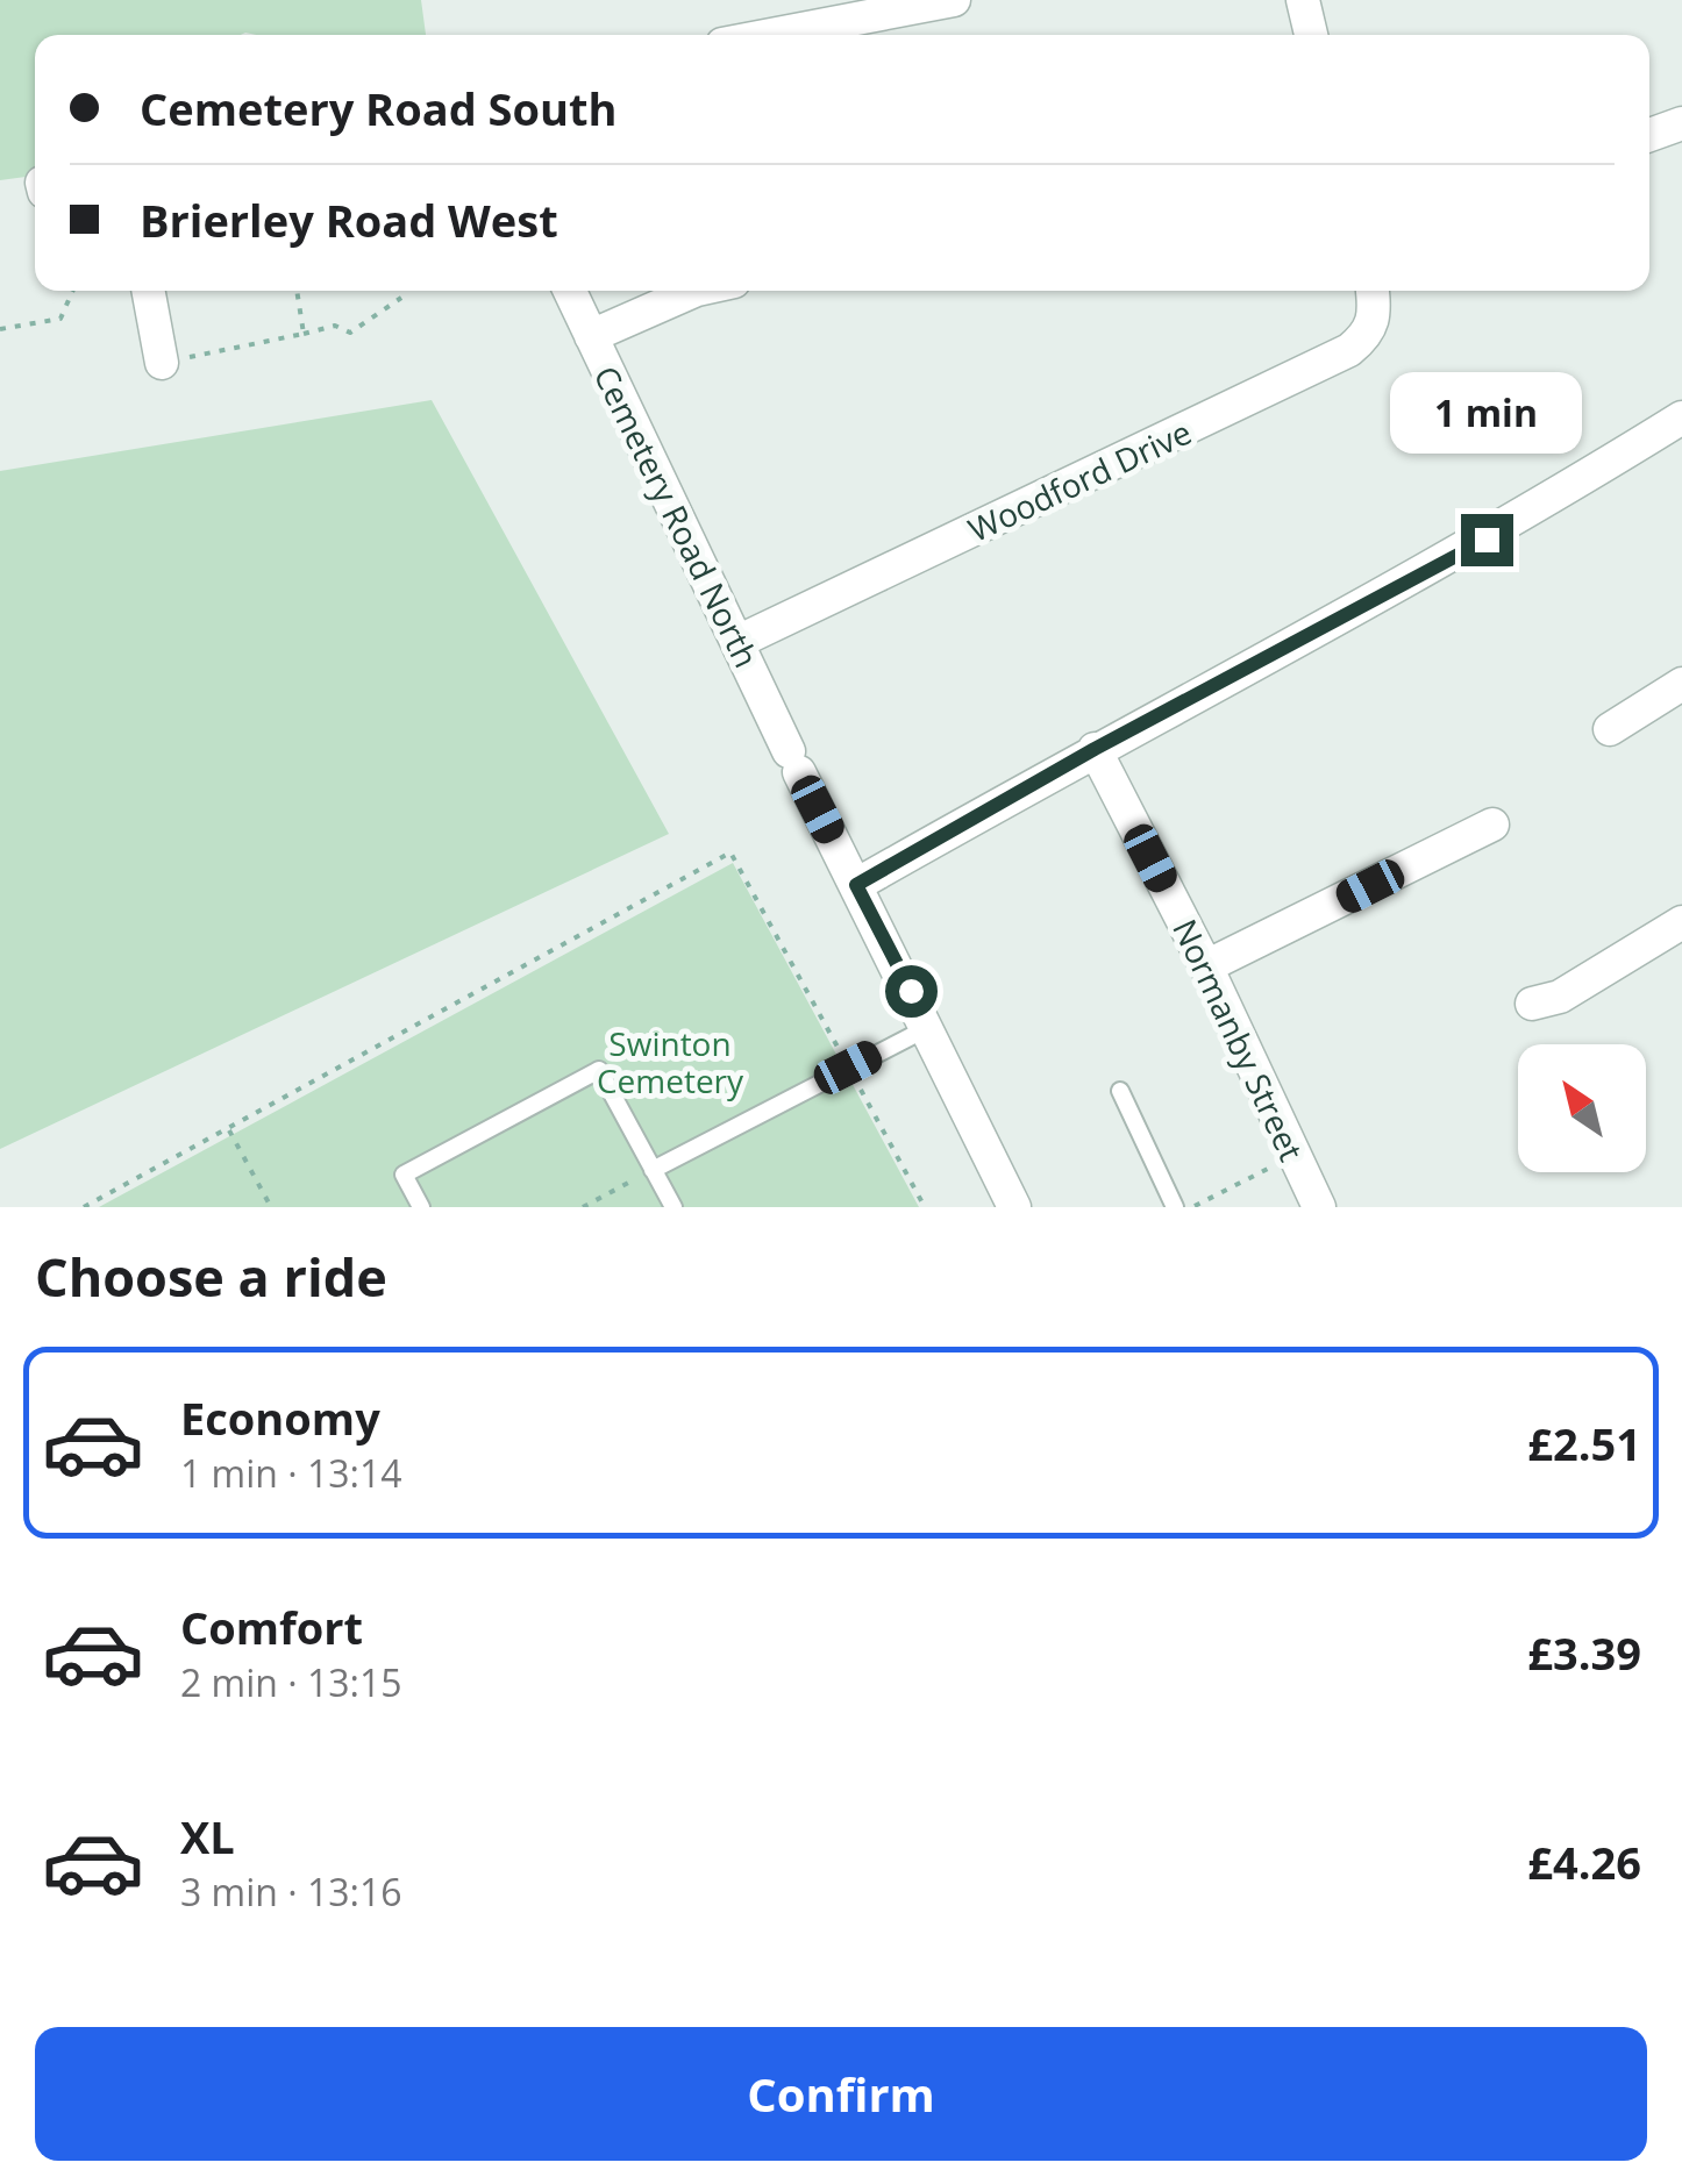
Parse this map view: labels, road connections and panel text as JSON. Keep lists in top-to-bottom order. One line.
{"streets":{"street":["Woodford Drive","Cemetery Road North","Normanby Street"]},"crossings":[["Woodford Drive","Cemetery Road North"]],"parks":["Swinton Cemetery"],"north":"top left","page":{"banner":["Cemetery Road South","Brierley Road West"],"bubble":"1 min","heading":"Choose a ride","list":[{"name":"Economy","note":"1 min · 13:14","value":"£2.51"},{"name":"Comfort","note":"2 min · 13:15","value":"£3.39"},{"name":"XL","note":"3 min · 13:16","value":"£4.26"}],"buttons":"Confirm"}}
